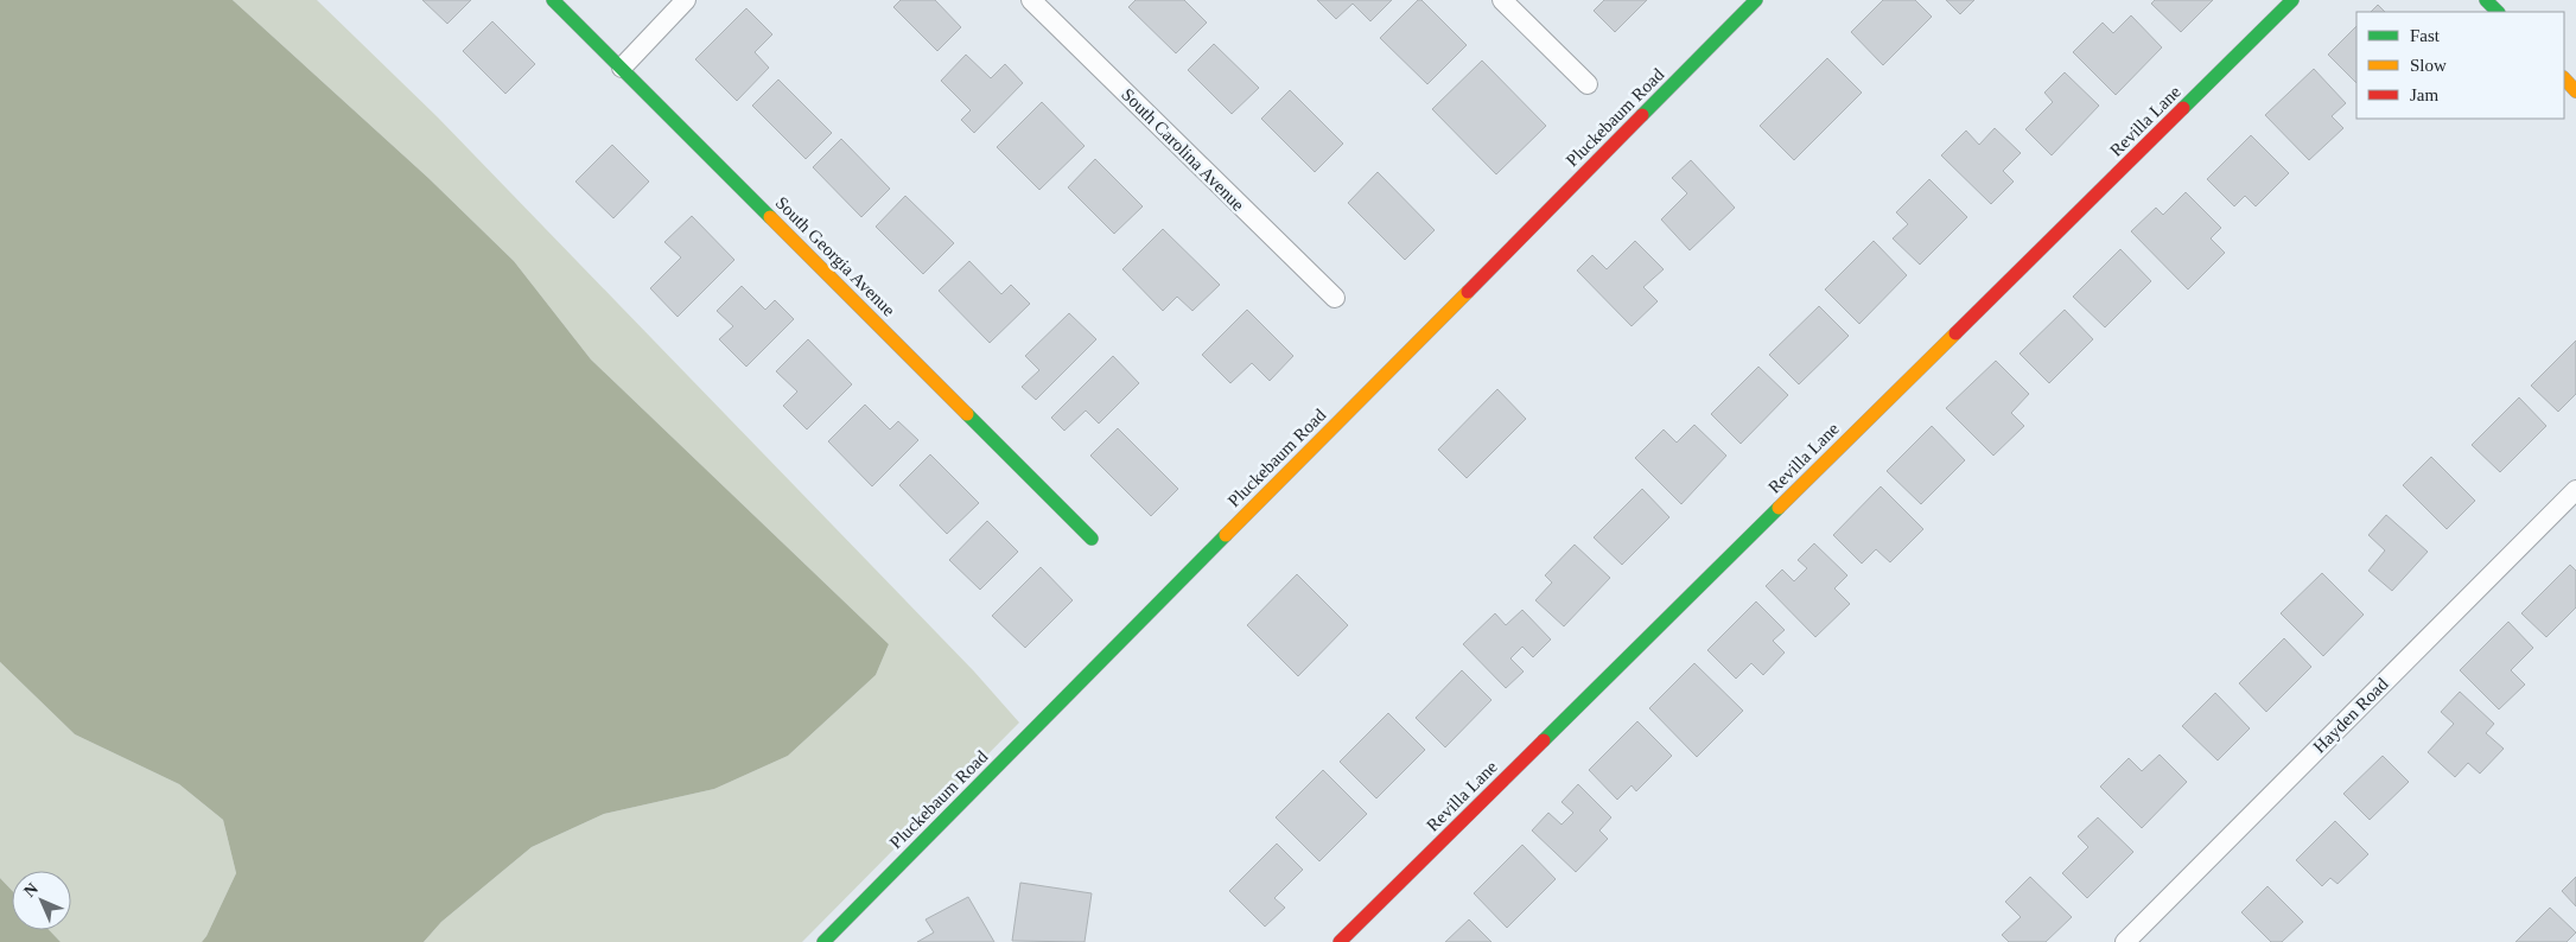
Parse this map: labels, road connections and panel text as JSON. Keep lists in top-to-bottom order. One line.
{"streets":{"street":["Pluckebaum Road","Revilla Lane","South Carolina Avenue","South Georgia Avenue","Hayden Road"]},"legend":["Fast","Slow","Jam"],"north":"top left"}
